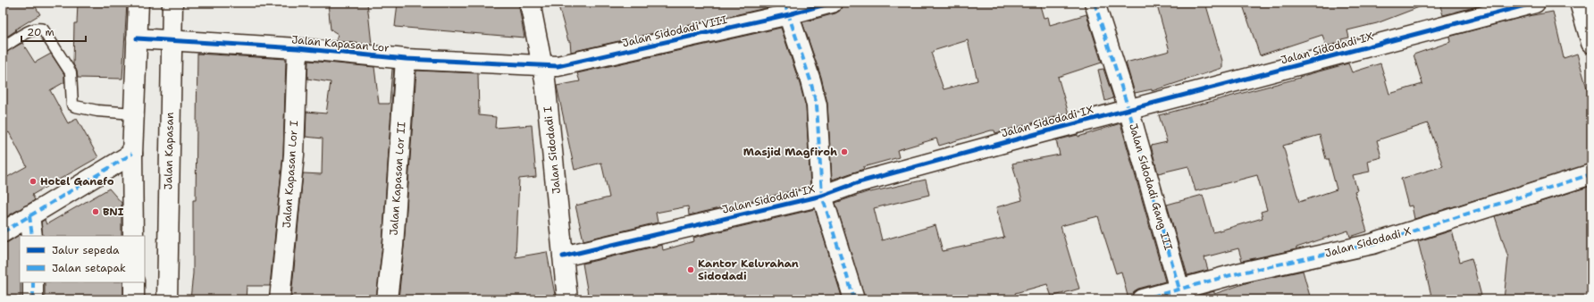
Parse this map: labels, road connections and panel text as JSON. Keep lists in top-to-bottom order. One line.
{"streets":{"street":["Jalan Sidodadi VIII","Jalan Kapasan Lor","Jalan Sidodadi IX","Jalan Sidodadi I","Jalan Kapasan","Jalan Kapasan Lor I","Jalan Kapasan Lor II","Jalan Sidodadi Gang III","Jalan Sidodadi X"]},"crossings":[["Jalan Sidodadi VIII","Jalan Kapasan Lor"],["Jalan Sidodadi VIII","Jalan Sidodadi I"],["Jalan Kapasan Lor","Jalan Sidodadi I"],["Jalan Kapasan Lor","Jalan Kapasan"],["Jalan Kapasan Lor","Jalan Kapasan Lor I"],["Jalan Kapasan Lor","Jalan Kapasan Lor II"],["Jalan Sidodadi IX","Jalan Sidodadi I"],["Jalan Sidodadi IX","Jalan Sidodadi Gang III"],["Jalan Sidodadi Gang III","Jalan Sidodadi X"]],"places":["Masjid Magfiroh","Hotel Ganefo","BNI","Kantor Kelurahan Sidodadi"],"legend":["Jalur sepeda","Jalan setapak"],"scale_bar":"20 m"}
